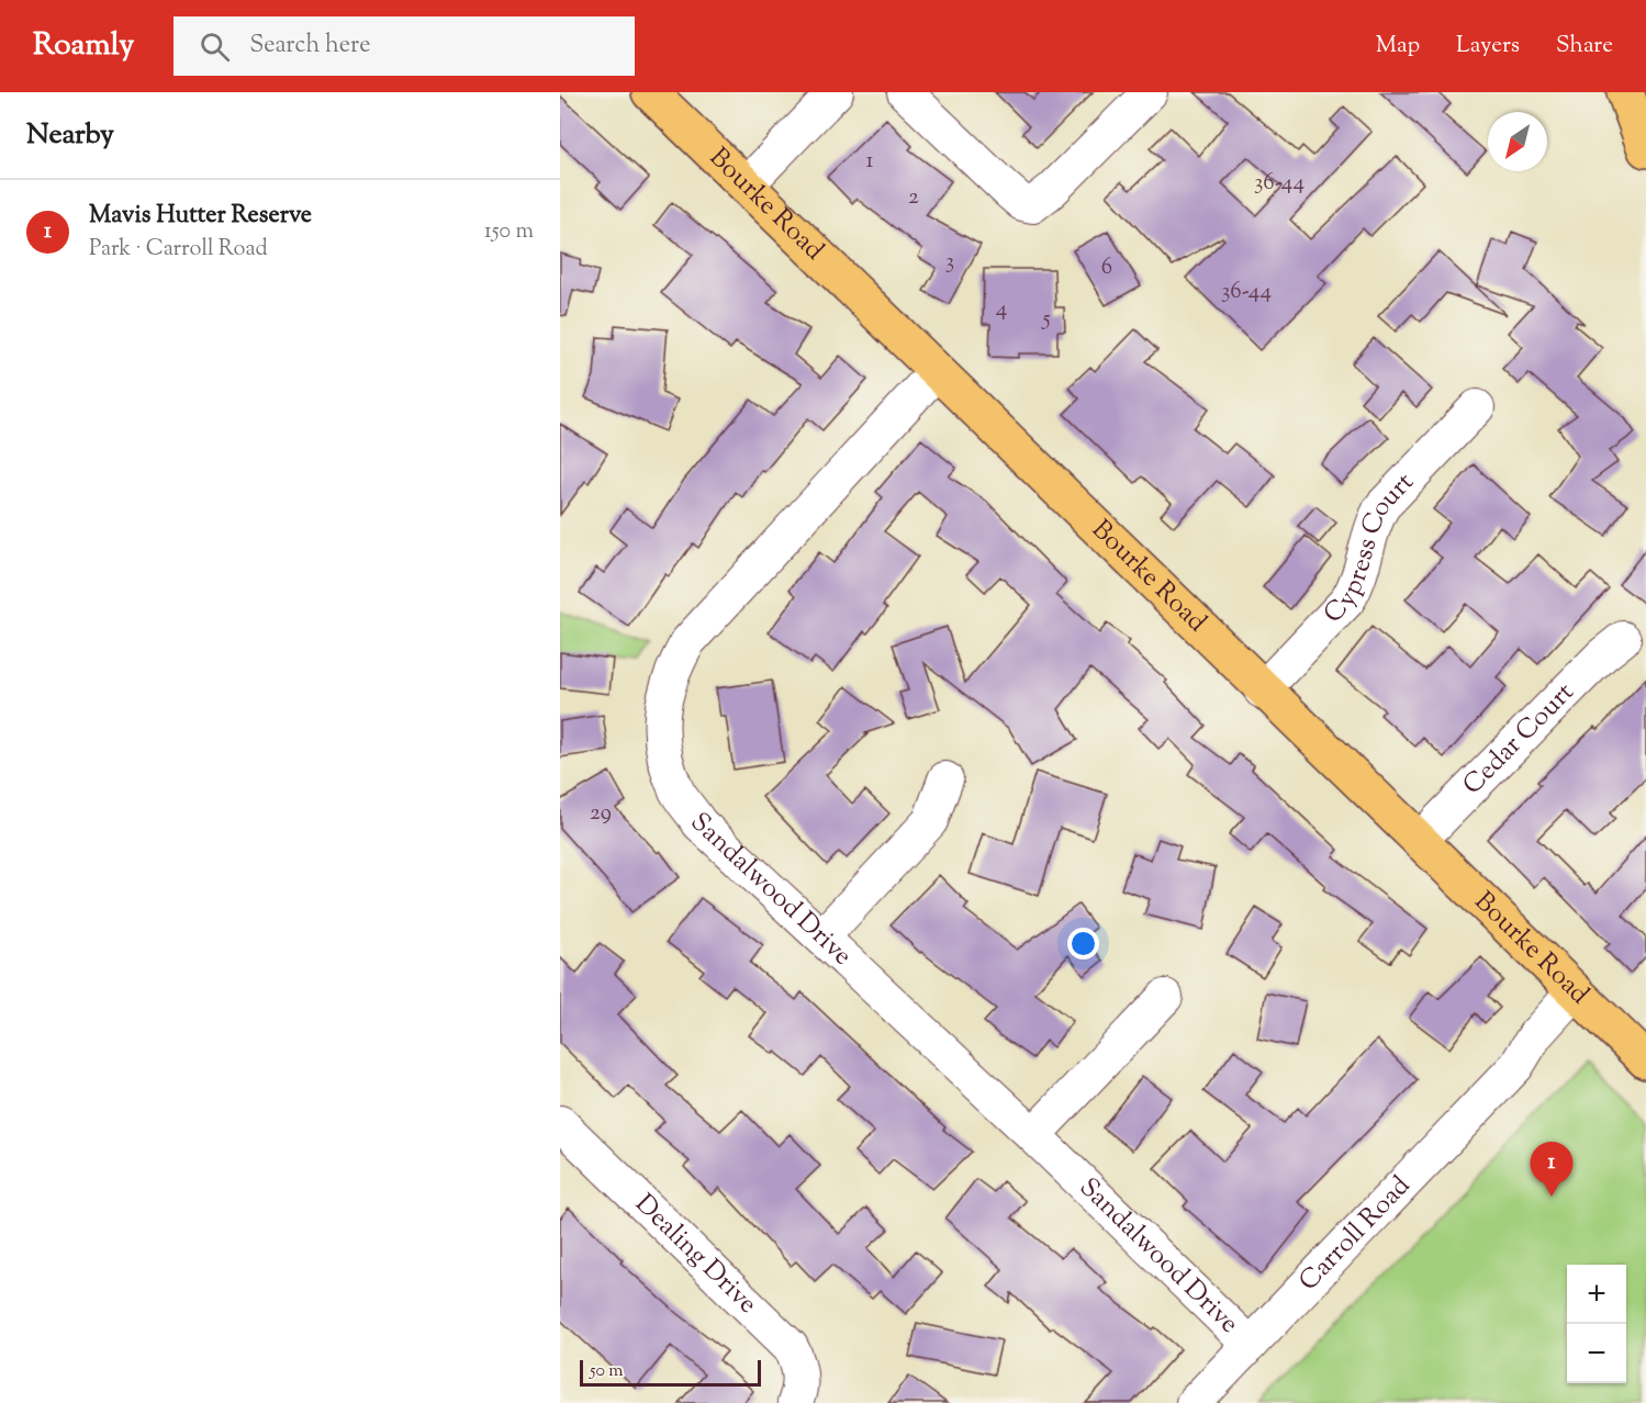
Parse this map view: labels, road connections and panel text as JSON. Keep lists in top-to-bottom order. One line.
{"streets":{"main road":["Bourke Road"],"street":["Cypress Court","Cedar Court","Sandalwood Drive","Carroll Road","Dealing Drive"]},"crossings":[["Bourke Road","Cypress Court"],["Bourke Road","Cedar Court"],["Bourke Road","Sandalwood Drive"],["Bourke Road","Carroll Road"],["Sandalwood Drive","Carroll Road"]],"house_numbers":["1","36-44","2","3","6","36-44","4","5","29"],"scale_bar":"50 m","north":"bottom left","page":{"header":"Roamly","search":"Search here","nav":["Map","Layers","Share"],"heading":"Nearby","list":[{"mark":"1","name":"Mavis Hutter Reserve","note":"Park · Carroll Road","value":"150 m"}],"pins":"1","map_buttons":["+","−"],"scale":"50 m"}}
